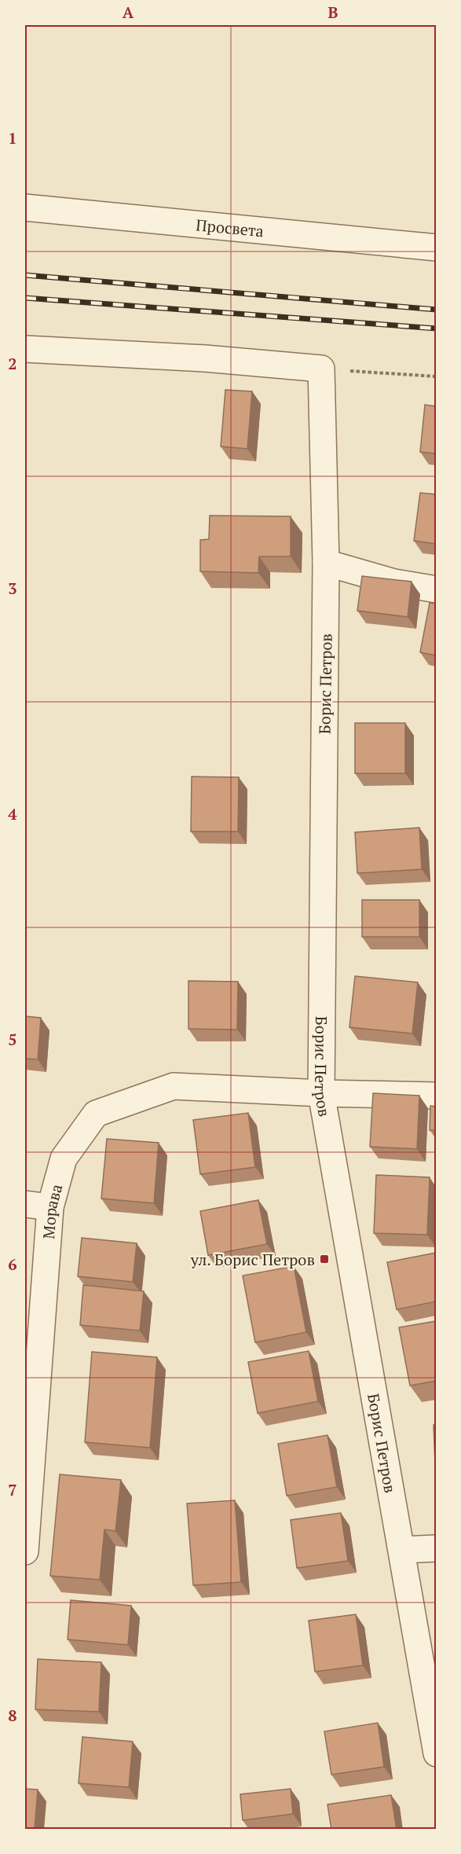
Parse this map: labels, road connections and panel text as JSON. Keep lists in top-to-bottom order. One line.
{"streets":{"street":["Просвета","Борис Петров","Морава"]},"crossings":[["Борис Петров","Морава"]],"places":{"transit":["ул. Борис Петров"]},"grid":{"columns":["A","B"],"rows":["1","2","3","4","5","6","7","8"]}}
